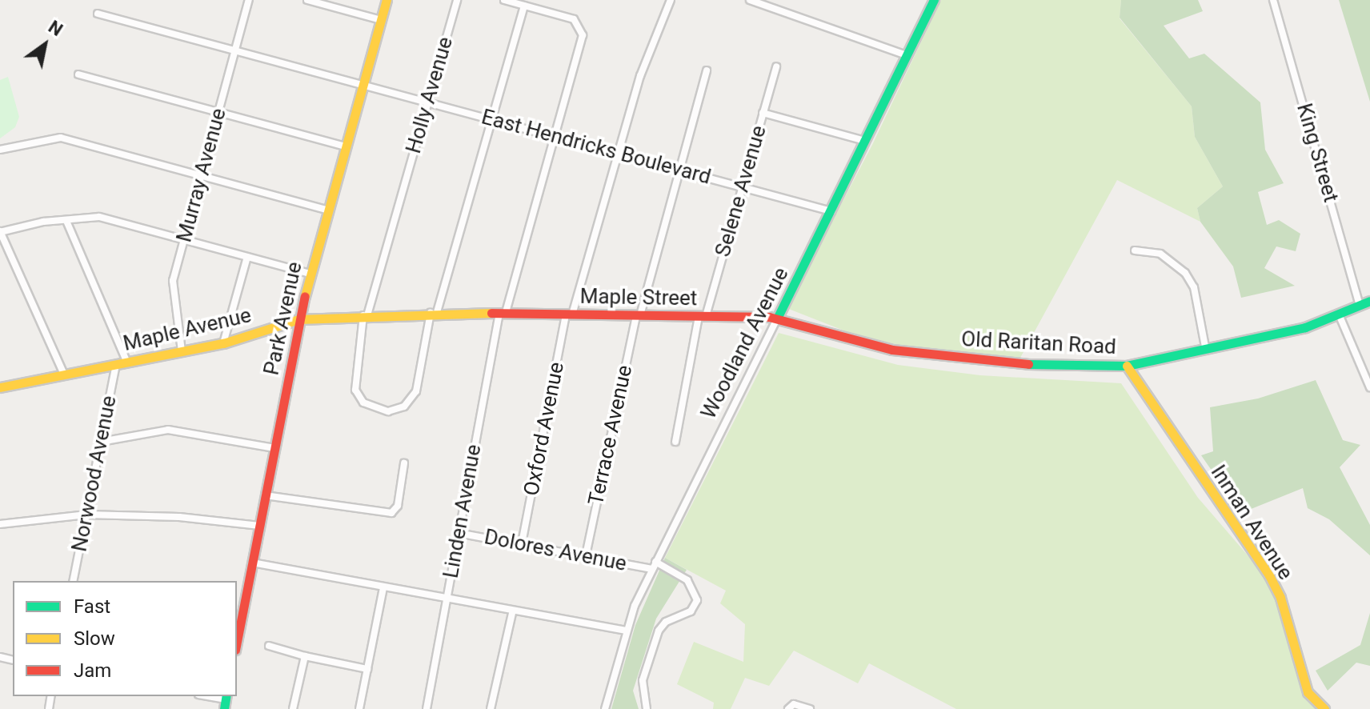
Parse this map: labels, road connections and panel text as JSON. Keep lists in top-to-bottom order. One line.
{"streets":{"main road":["Maple Street","Park Avenue","Maple Avenue","Woodland Avenue","Old Raritan Road","Inman Avenue"],"street":["Holly Avenue","East Hendricks Boulevard","King Street","Murray Avenue","Selene Avenue","Oxford Avenue","Terrace Avenue","Norwood Avenue","Linden Avenue","Dolores Avenue"]},"crossings":[["Holly Avenue","East Hendricks Boulevard"],["Holly Avenue","Maple Avenue"],["East Hendricks Boulevard","Murray Avenue"],["East Hendricks Boulevard","Selene Avenue"],["East Hendricks Boulevard","Park Avenue"],["East Hendricks Boulevard","Woodland Avenue"],["East Hendricks Boulevard","Oxford Avenue"],["East Hendricks Boulevard","Terrace Avenue"],["East Hendricks Boulevard","Linden Avenue"],["King Street","Old Raritan Road"],["Murray Avenue","Maple Avenue"],["Selene Avenue","Maple Street"],["Maple Street","Maple Avenue"],["Maple Street","Woodland Avenue"],["Maple Street","Old Raritan Road"],["Maple Street","Oxford Avenue"],["Maple Street","Terrace Avenue"],["Maple Street","Linden Avenue"],["Park Avenue","Maple Avenue"],["Maple Avenue","Norwood Avenue"],["Maple Avenue","Linden Avenue"],["Woodland Avenue","Old Raritan Road"],["Woodland Avenue","Dolores Avenue"],["Old Raritan Road","Inman Avenue"],["Oxford Avenue","Dolores Avenue"],["Terrace Avenue","Dolores Avenue"],["Linden Avenue","Dolores Avenue"]],"legend":["Fast","Slow","Jam"],"north":"top right"}
